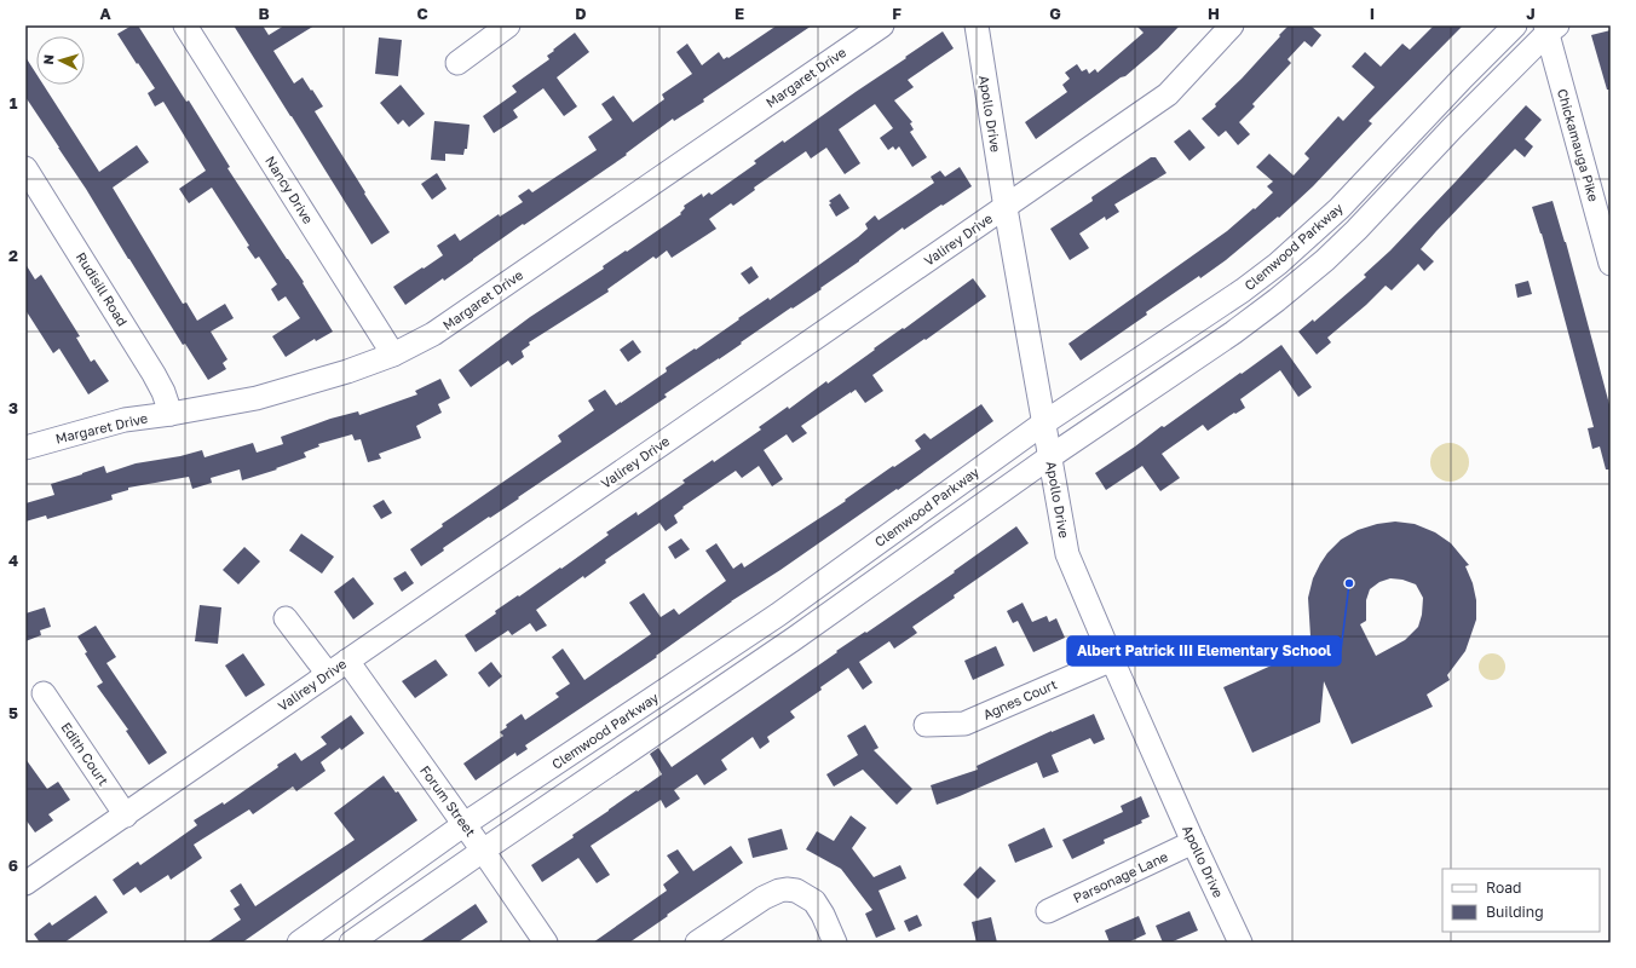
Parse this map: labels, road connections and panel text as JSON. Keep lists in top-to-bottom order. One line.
{"streets":{"street":["Margaret Drive","Apollo Drive","Chickamauga Pike","Nancy Drive","Valirey Drive","Clemwood Parkway","Rudisill Road","Agnes Court","Edith Court","Forum Street","Parsonage Lane"]},"crossings":[["Margaret Drive","Nancy Drive"],["Margaret Drive","Rudisill Road"],["Apollo Drive","Valirey Drive"],["Apollo Drive","Clemwood Parkway"],["Apollo Drive","Agnes Court"],["Apollo Drive","Parsonage Lane"],["Chickamauga Pike","Clemwood Parkway"],["Valirey Drive","Edith Court"],["Valirey Drive","Forum Street"],["Clemwood Parkway","Forum Street"]],"places":["Albert Patrick III Elementary School"],"legend":["Road","Building"],"north":"left","grid":{"columns":["A","B","C","D","E","F","G","H","I","J"],"rows":["1","2","3","4","5","6"]}}
